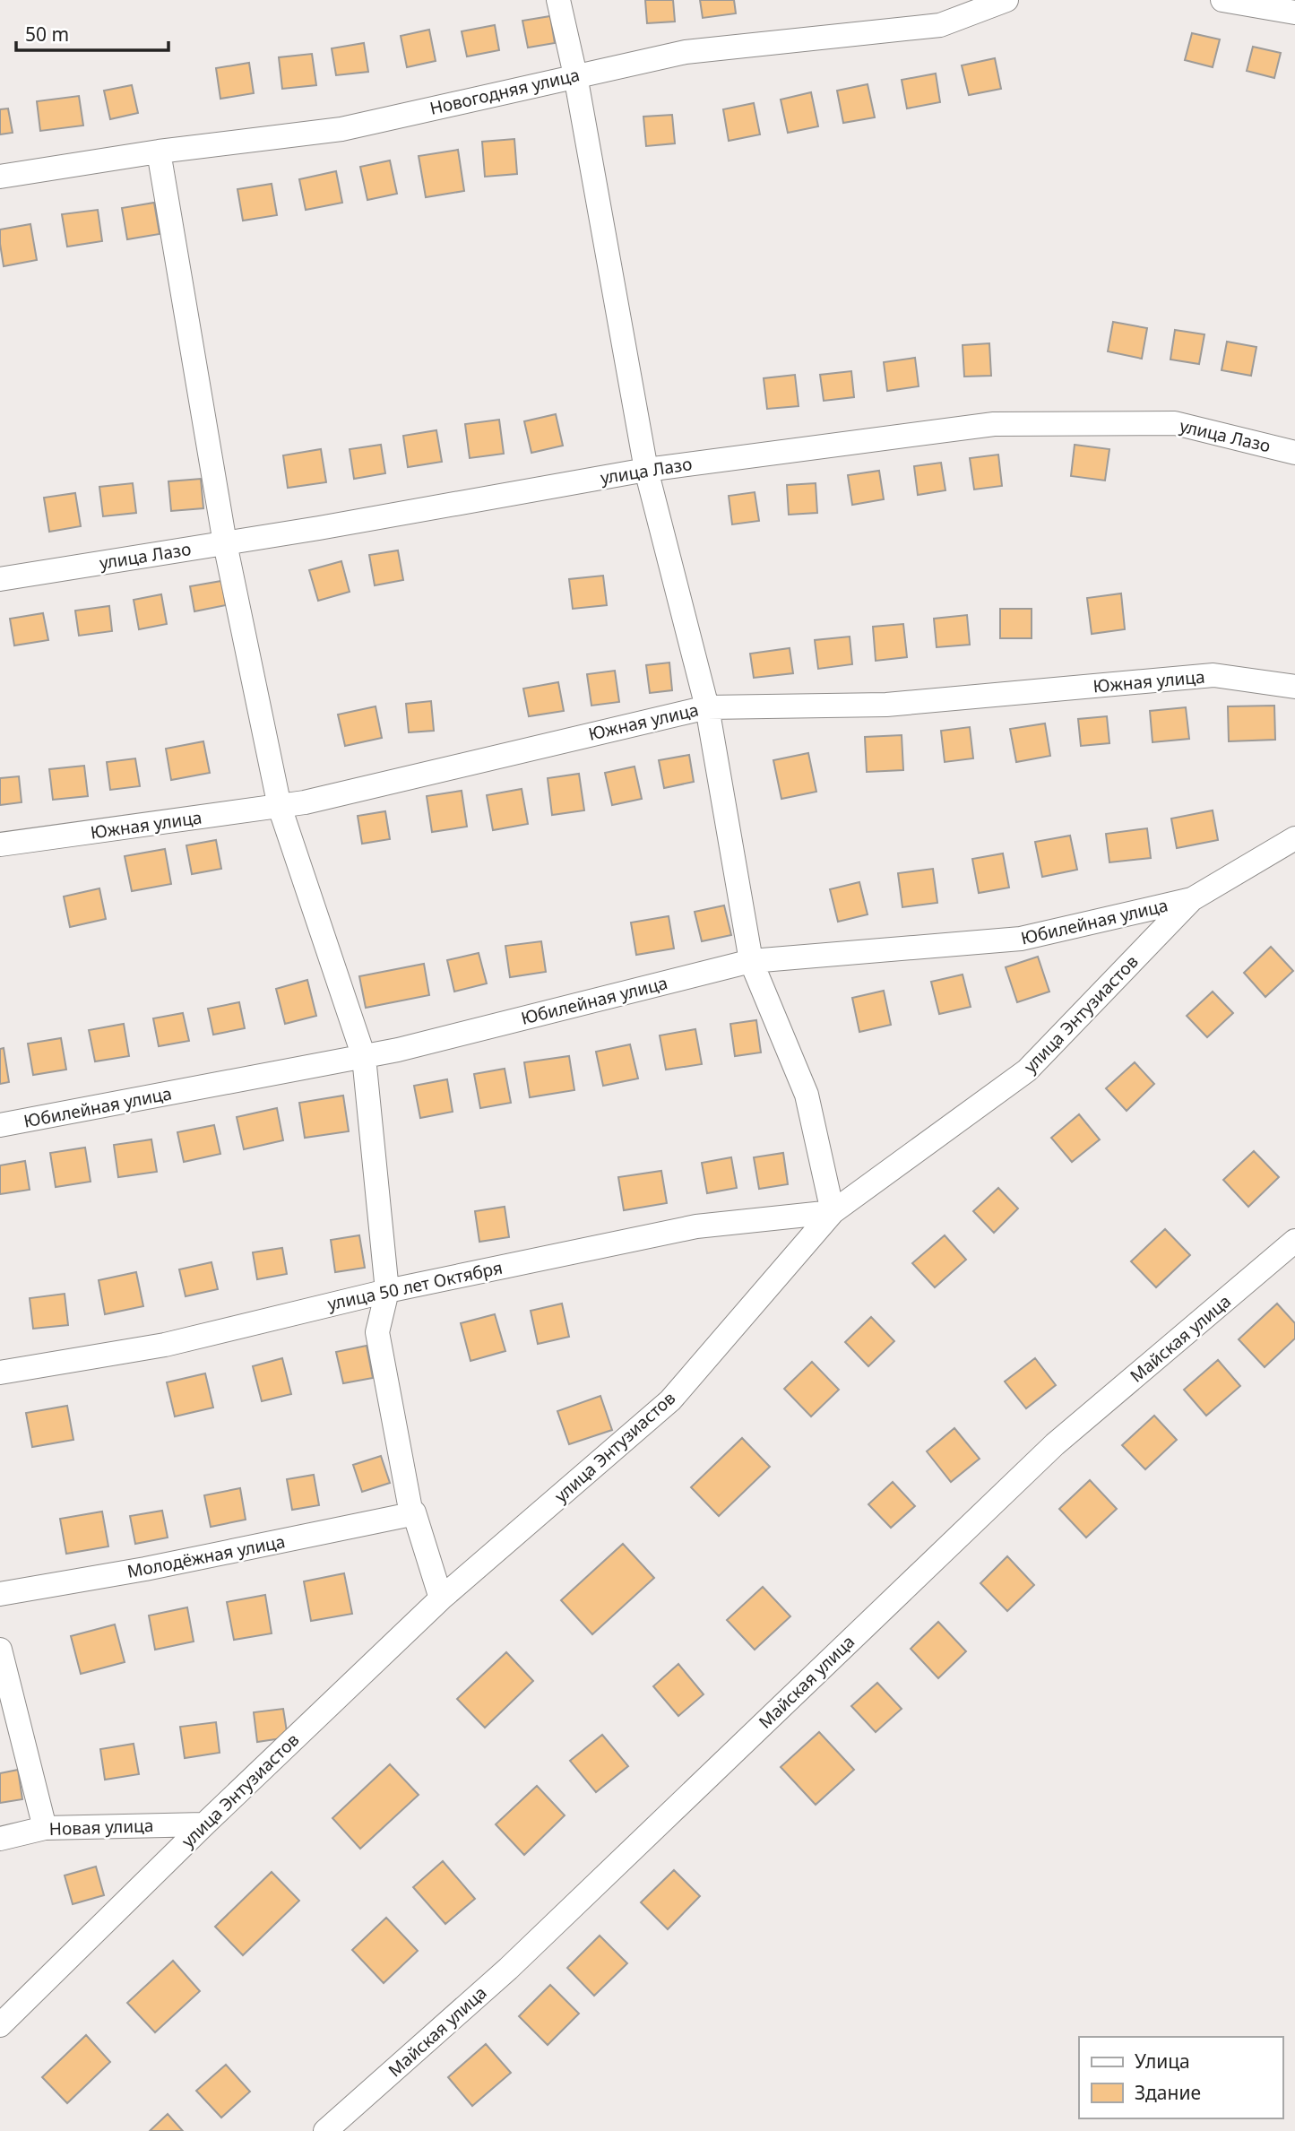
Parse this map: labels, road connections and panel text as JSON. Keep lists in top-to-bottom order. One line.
{"streets":{"street":["Новогодняя улица","улица Лазо","Южная улица","Юбилейная улица","улица Энтузиастов","улица 50 лет Октября","Майская улица","Молодёжная улица","Новая улица"]},"crossings":[["Юбилейная улица","улица Энтузиастов"],["улица Энтузиастов","улица 50 лет Октября"],["улица Энтузиастов","Новая улица"]],"legend":["Улица","Здание"],"scale_bar":"50 m"}
